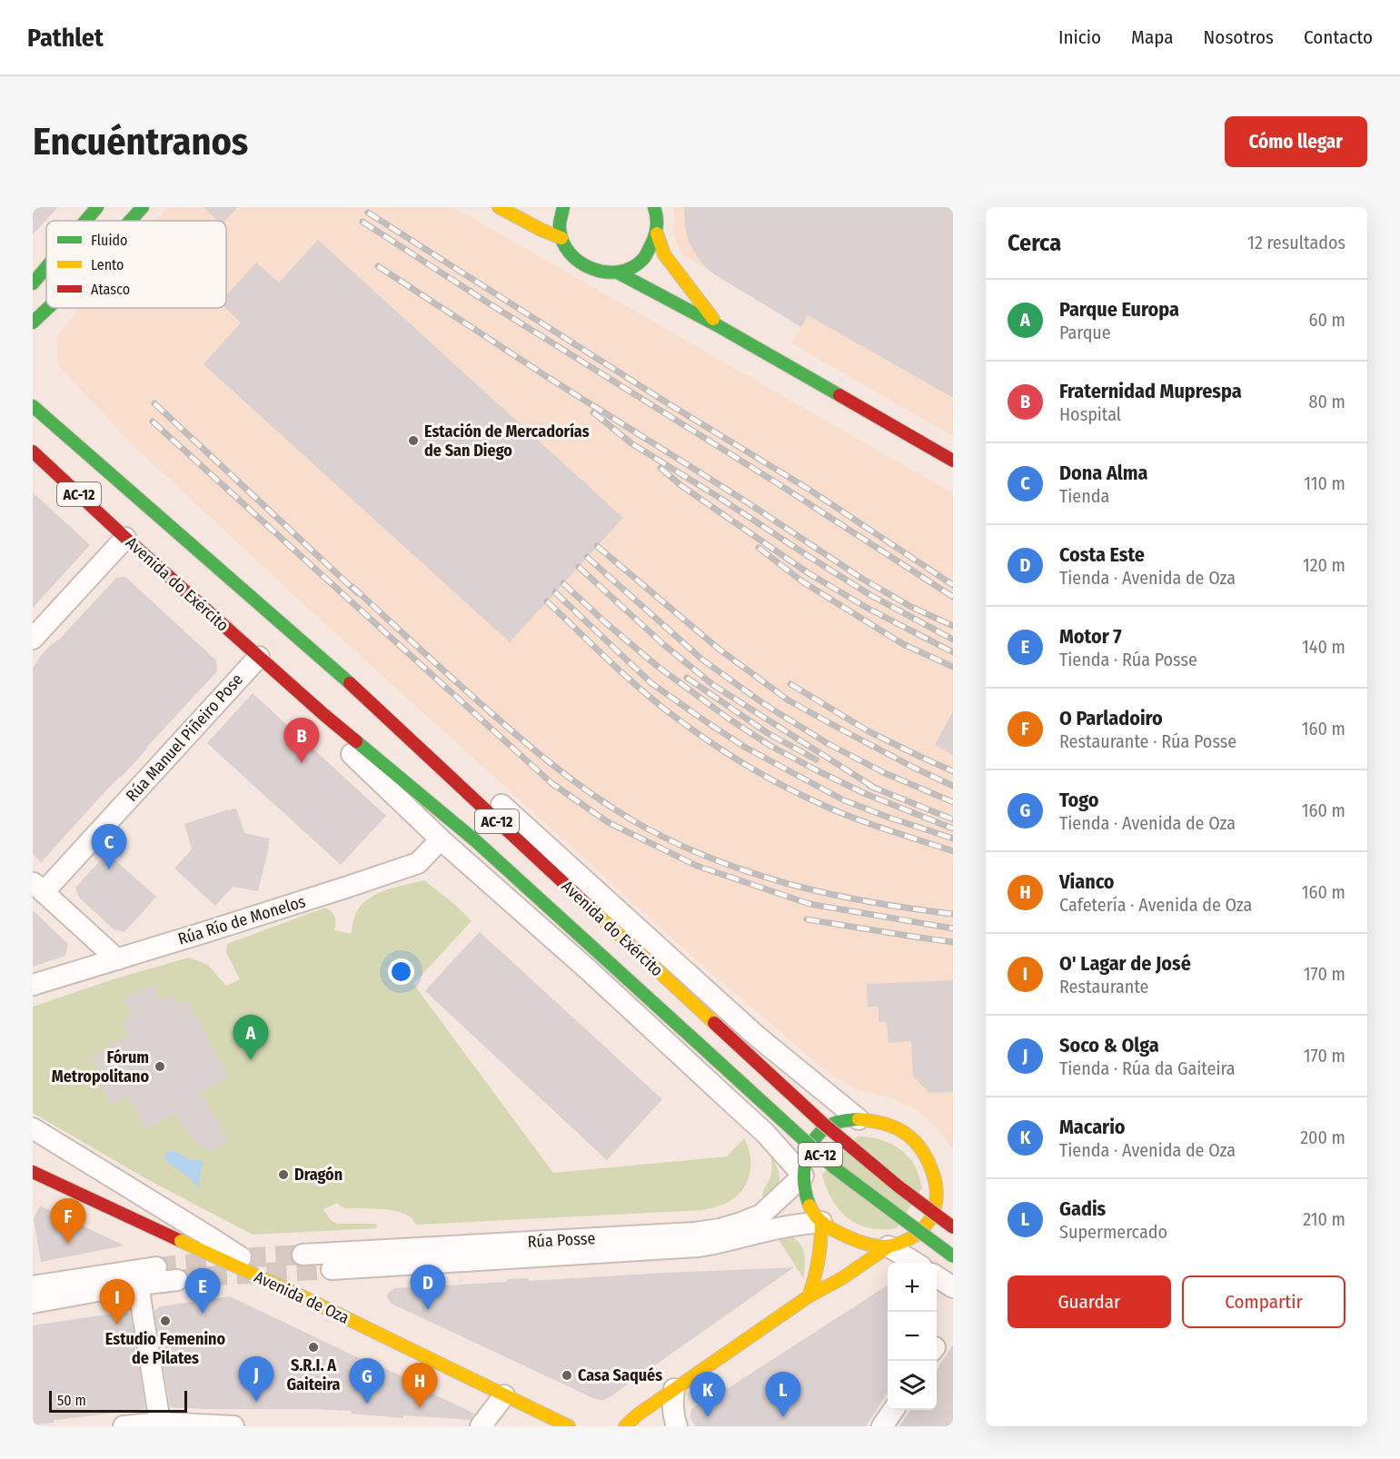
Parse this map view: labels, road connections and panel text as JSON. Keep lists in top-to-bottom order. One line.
{"streets":{"main road":["AC-12","Avenida do Exército","Avenida de Oza"],"street":["Rúa Manuel Piñeiro Pose","Rúa Río de Monelos","Rúa Posse"]},"crossings":[["Avenida do Exército","Rúa Manuel Piñeiro Pose"],["Avenida do Exército","Rúa Río de Monelos"],["Avenida do Exército","Rúa Posse"]],"places":["Estación de Mercadorías de San Diego","Fórum Metropolitano","Dragón","Estudio Femenino de Pilates","S.R.I. A Gaiteira","Casa Saqués"],"legend":["Fluido","Lento","Atasco"],"scale_bar":"50 m","page":{"header":"Pathlet","nav":["Inicio","Mapa","Nosotros","Contacto"],"buttons":["Cómo llegar",["Guardar","Compartir"]],"title":"Encuéntranos","heading":["Cerca","12 resultados"],"list":[{"mark":"A","name":"Parque Europa","note":"Parque","value":"60 m"},{"mark":"B","name":"Fraternidad Muprespa","note":"Hospital","value":"80 m"},{"mark":"C","name":"Dona Alma","note":"Tienda","value":"110 m"},{"mark":"D","name":"Costa Este","note":"Tienda · Avenida de Oza","value":"120 m"},{"mark":"E","name":"Motor 7","note":"Tienda · Rúa Posse","value":"140 m"},{"mark":"F","name":"O Parladoiro","note":"Restaurante · Rúa Posse","value":"160 m"},{"mark":"G","name":"Togo","note":"Tienda · Avenida de Oza","value":"160 m"},{"mark":"H","name":"Vianco","note":"Cafetería · Avenida de Oza","value":"160 m"},{"mark":"I","name":"O' Lagar de José","note":"Restaurante","value":"170 m"},{"mark":"J","name":"Soco & Olga","note":"Tienda · Rúa da Gaiteira","value":"170 m"},{"mark":"K","name":"Macario","note":"Tienda · Avenida de Oza","value":"200 m"},{"mark":"L","name":"Gadis","note":"Supermercado","value":"210 m"}],"pins":["B","C","A","F","D","E","I","J","G","H","K","L"],"map_buttons":["+","−"],"scale":"50 m"}}
